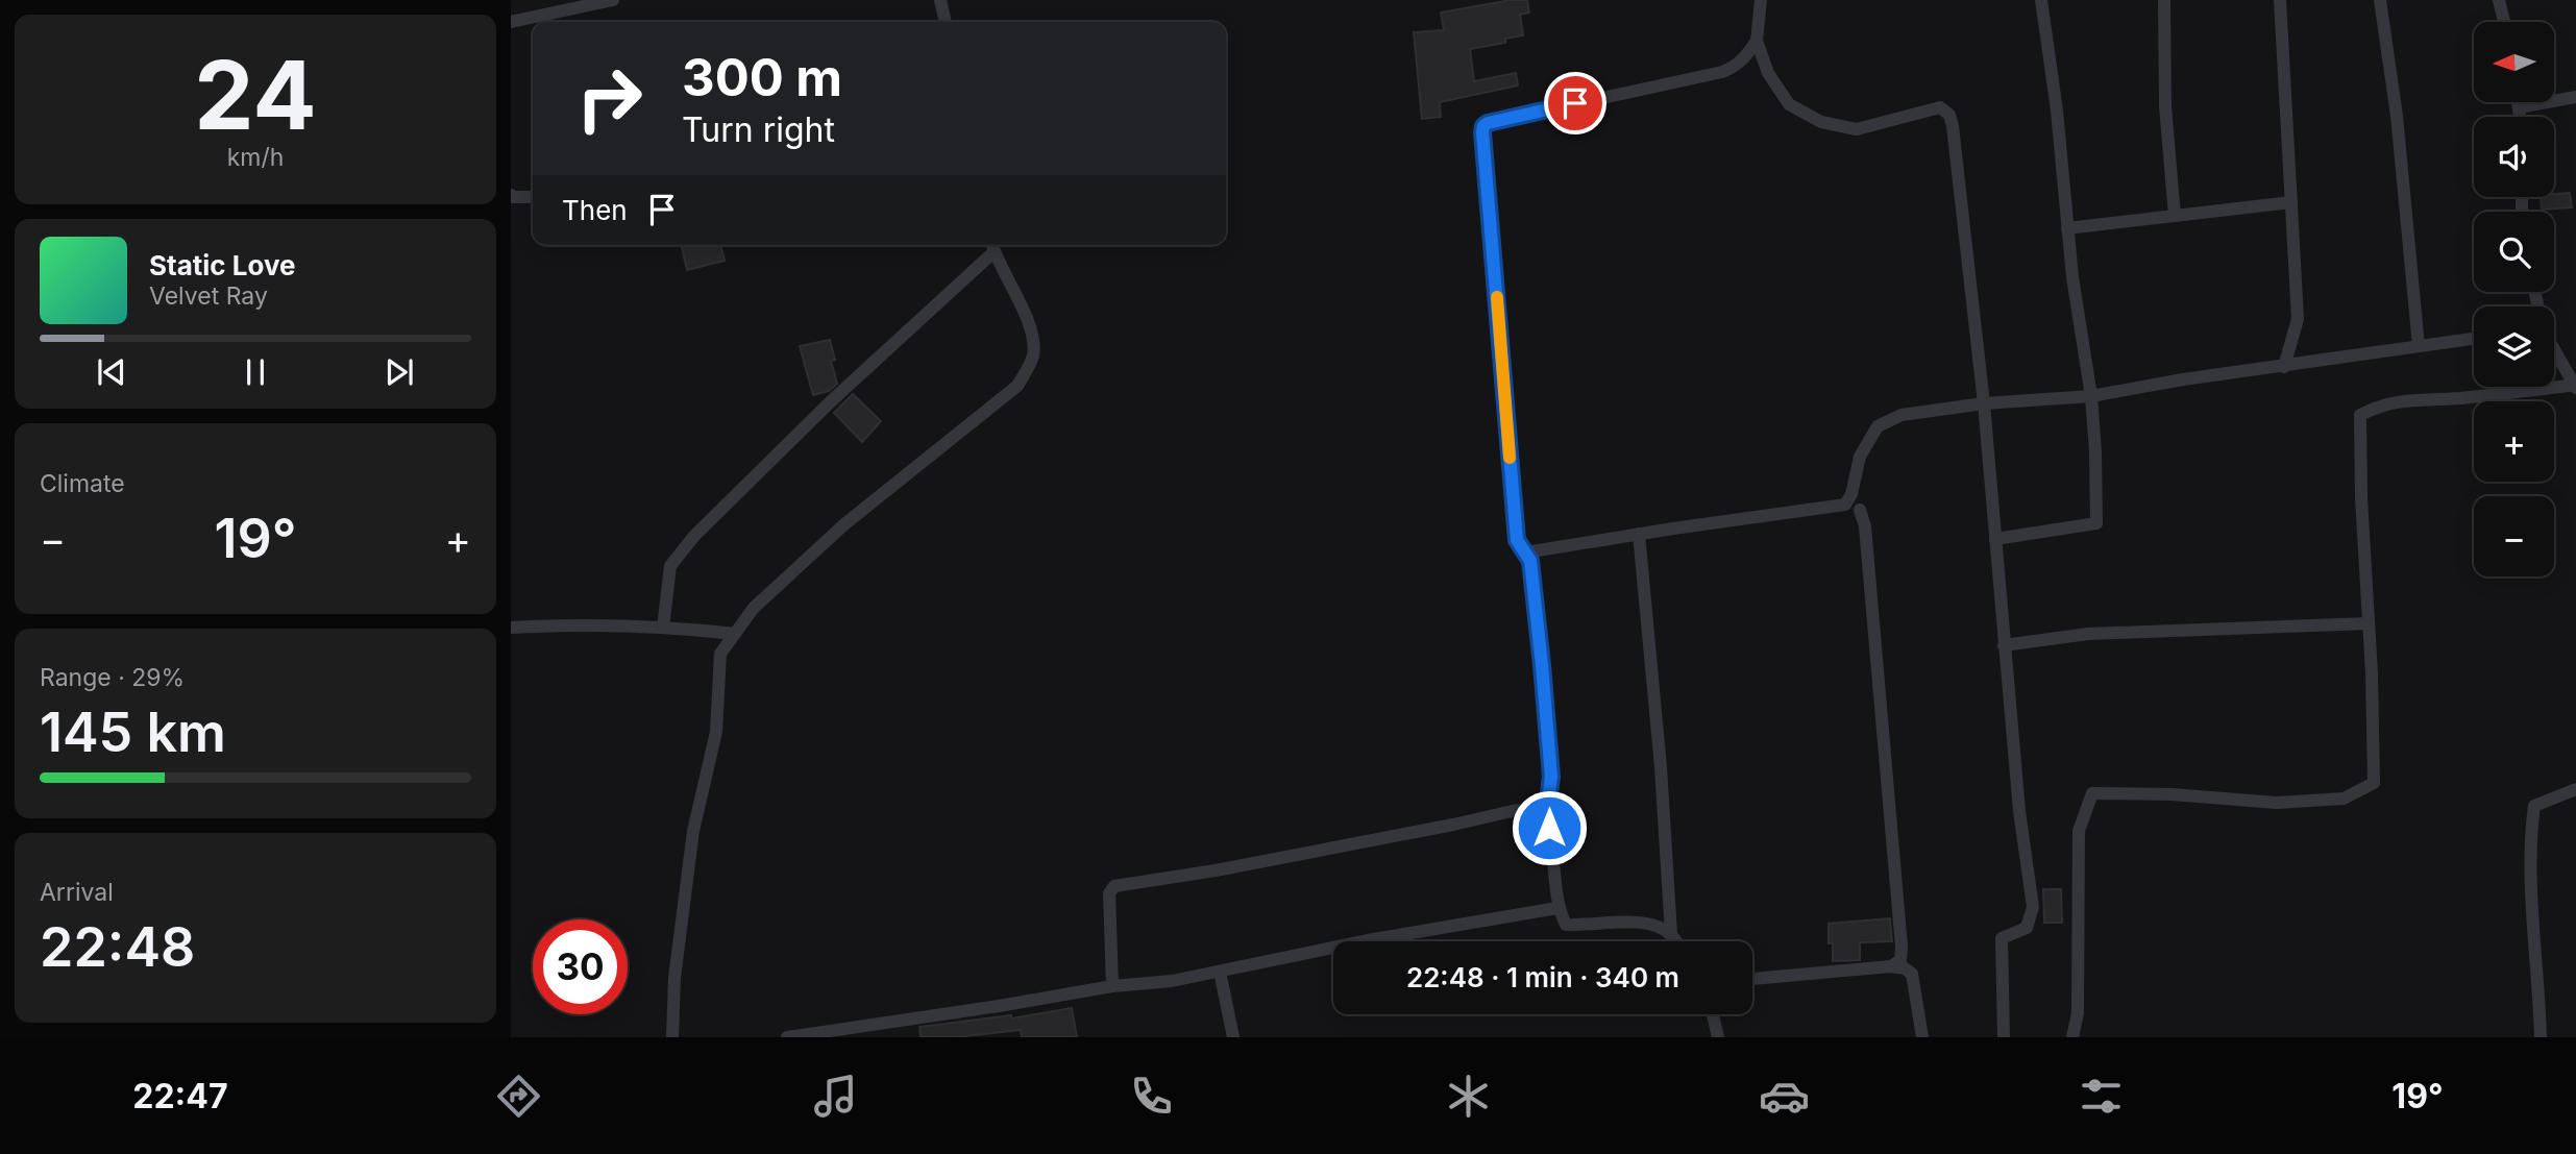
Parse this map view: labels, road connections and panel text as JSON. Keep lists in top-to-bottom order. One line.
{"north":"left","page":{"tile":[["24","km/h"],"Climate",["Range · 29%","145 km"],["Arrival","22:48"]],"map_buttons":["+","−"],"turn":["300 m","Turn right"],"then":"Then","song":["Static Love","Velvet Ray"],"heat":["−","19°","+"],"limit":"30","trip":"22:48 · 1 min · 340 m","tabs":["22:47","19°"]}}
